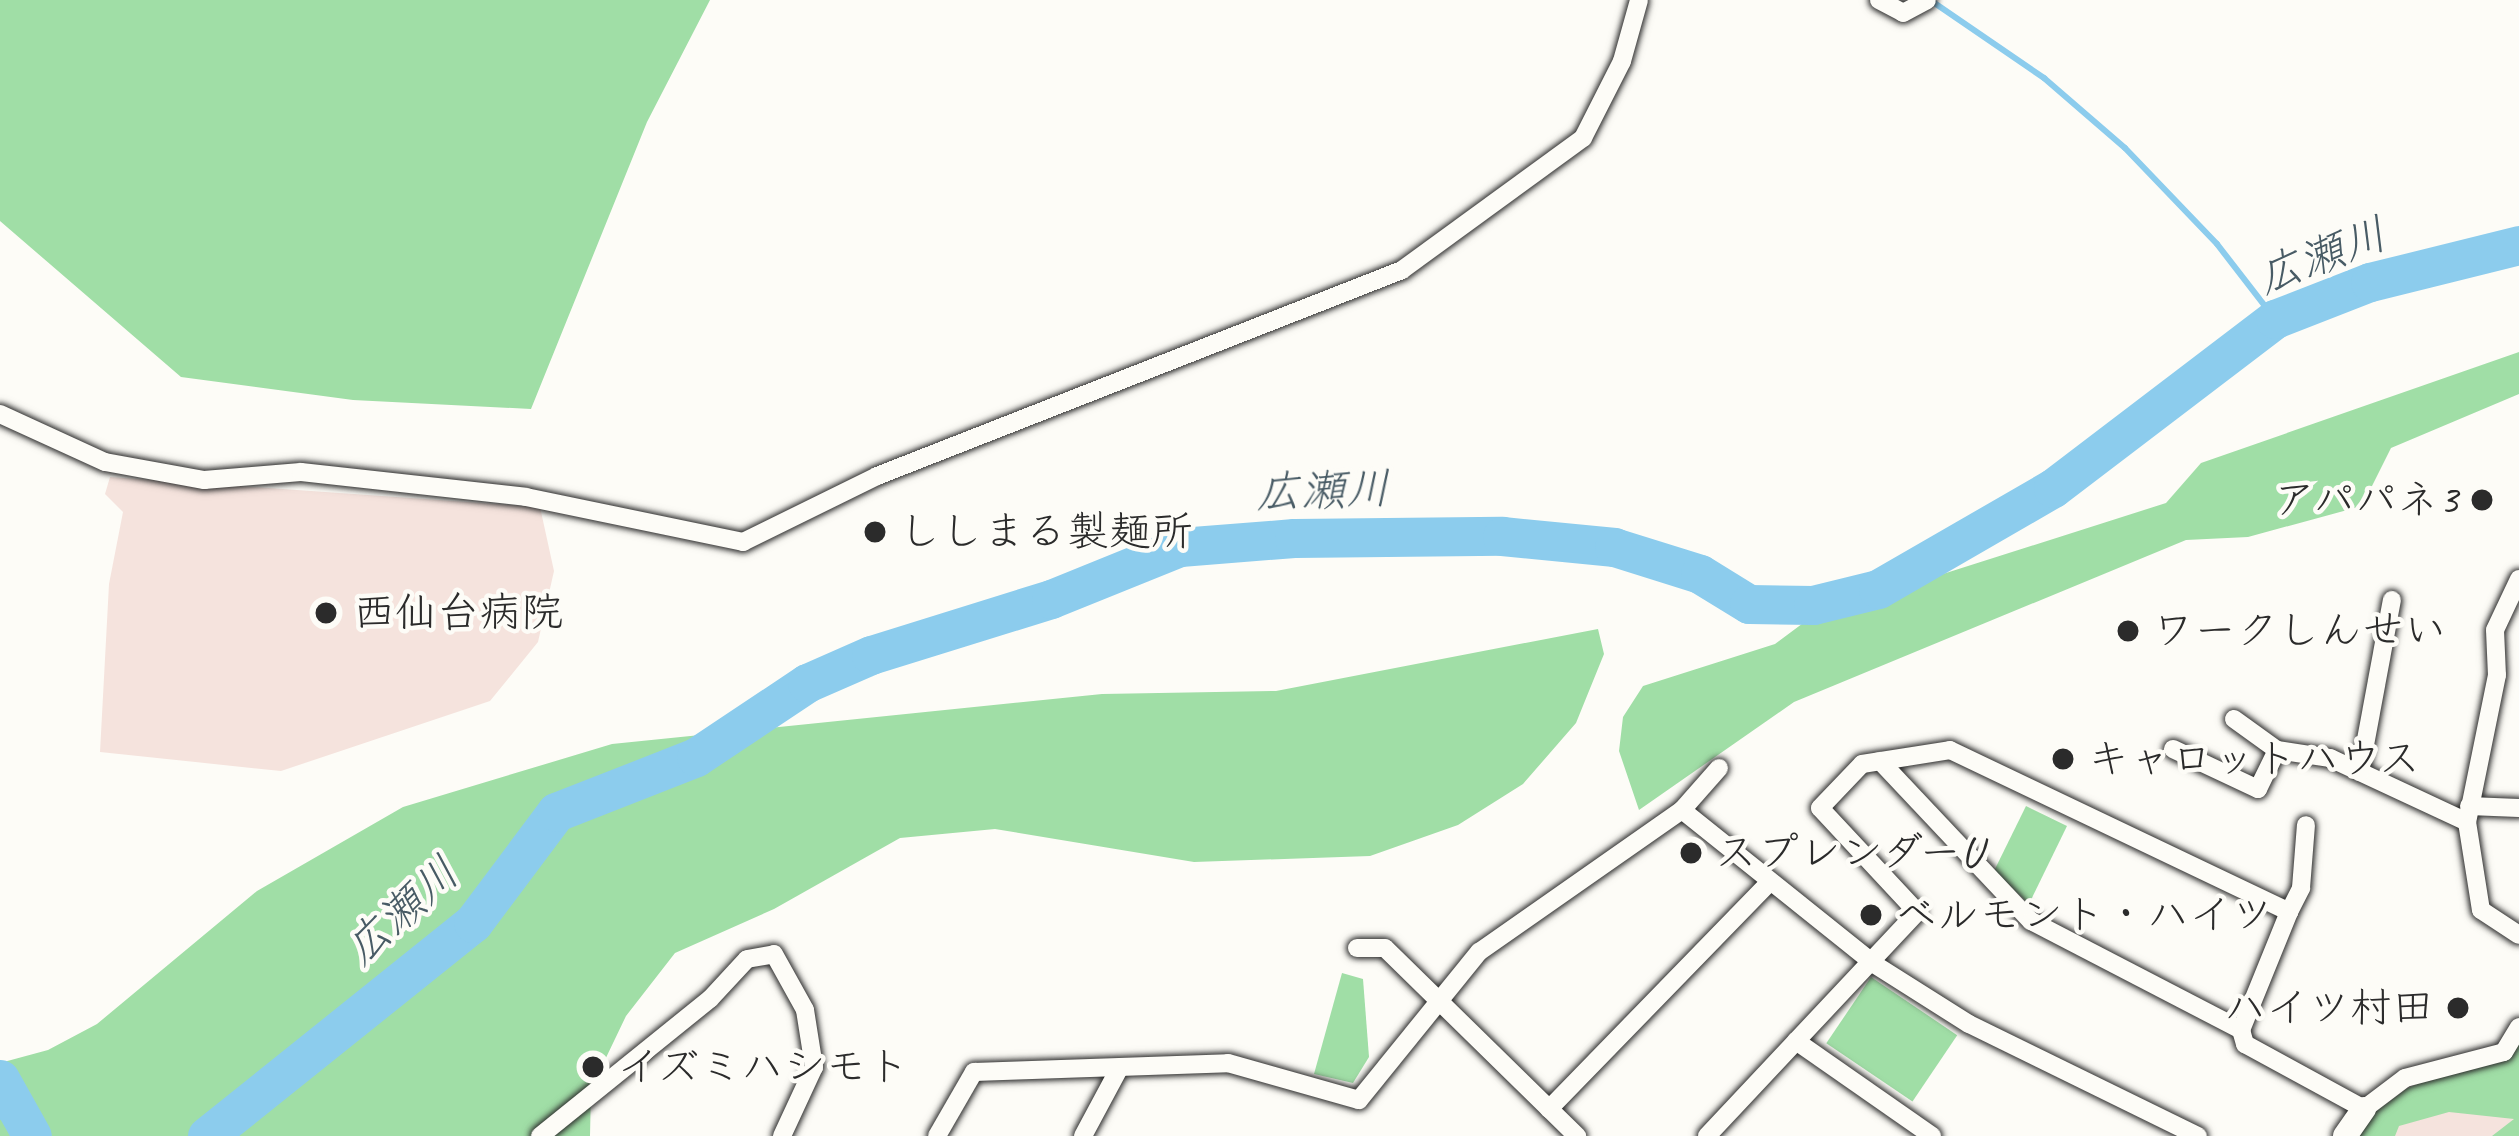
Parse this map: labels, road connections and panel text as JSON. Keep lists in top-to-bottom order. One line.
{"water":["広瀬川"],"places":["アパパネ3","ししまる製麺所","西仙台病院","ワークしんせい","キャロットハウス","スプレンダーU","ベルモント・ハイツ","ハイツ村田","イズミハシモト"]}
